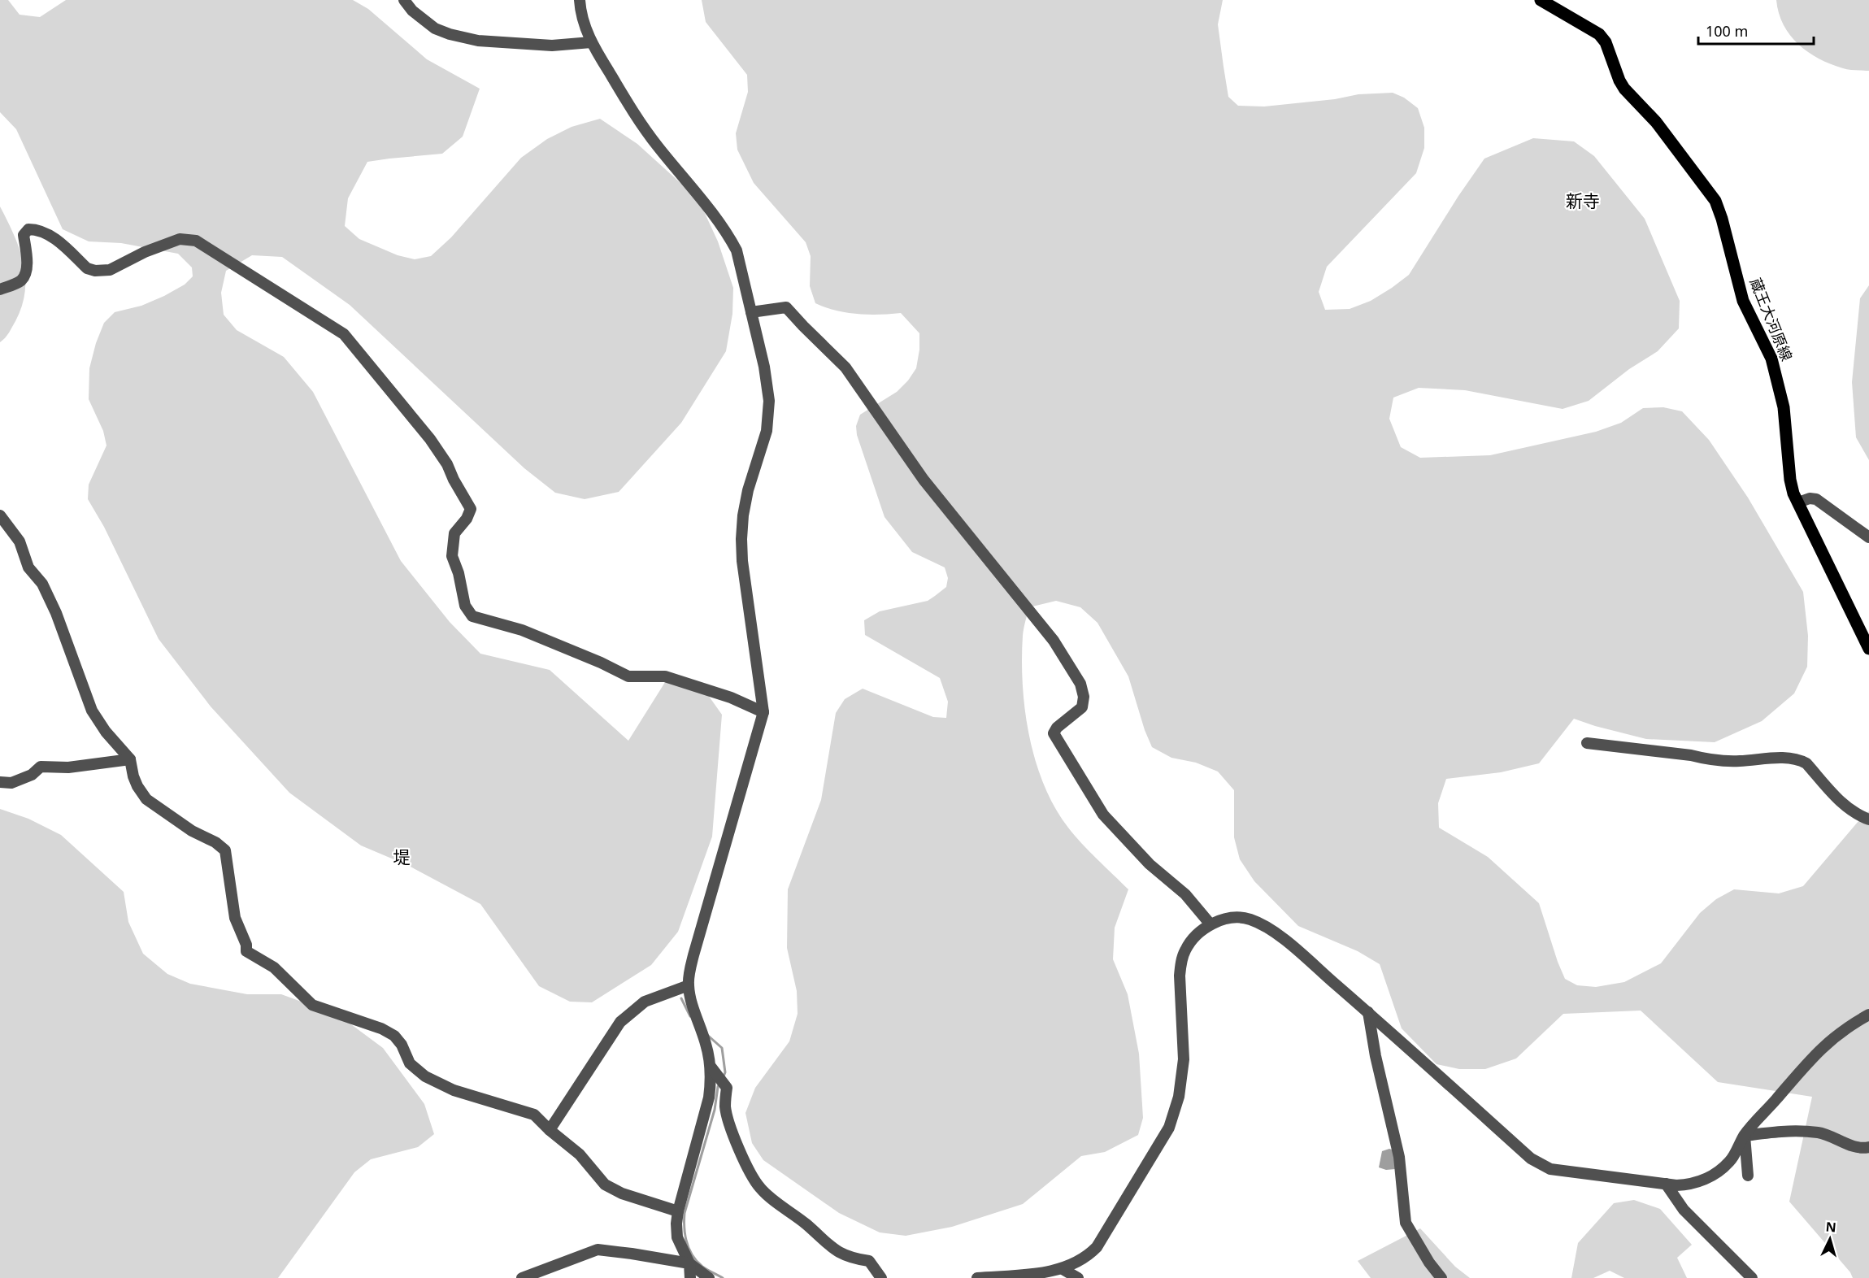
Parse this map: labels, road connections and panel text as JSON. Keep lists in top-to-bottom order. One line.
{"streets":{"main road":["蔵王大河原線"]},"districts":["新寺","堤"],"scale_bar":"100 m","north":"top"}
